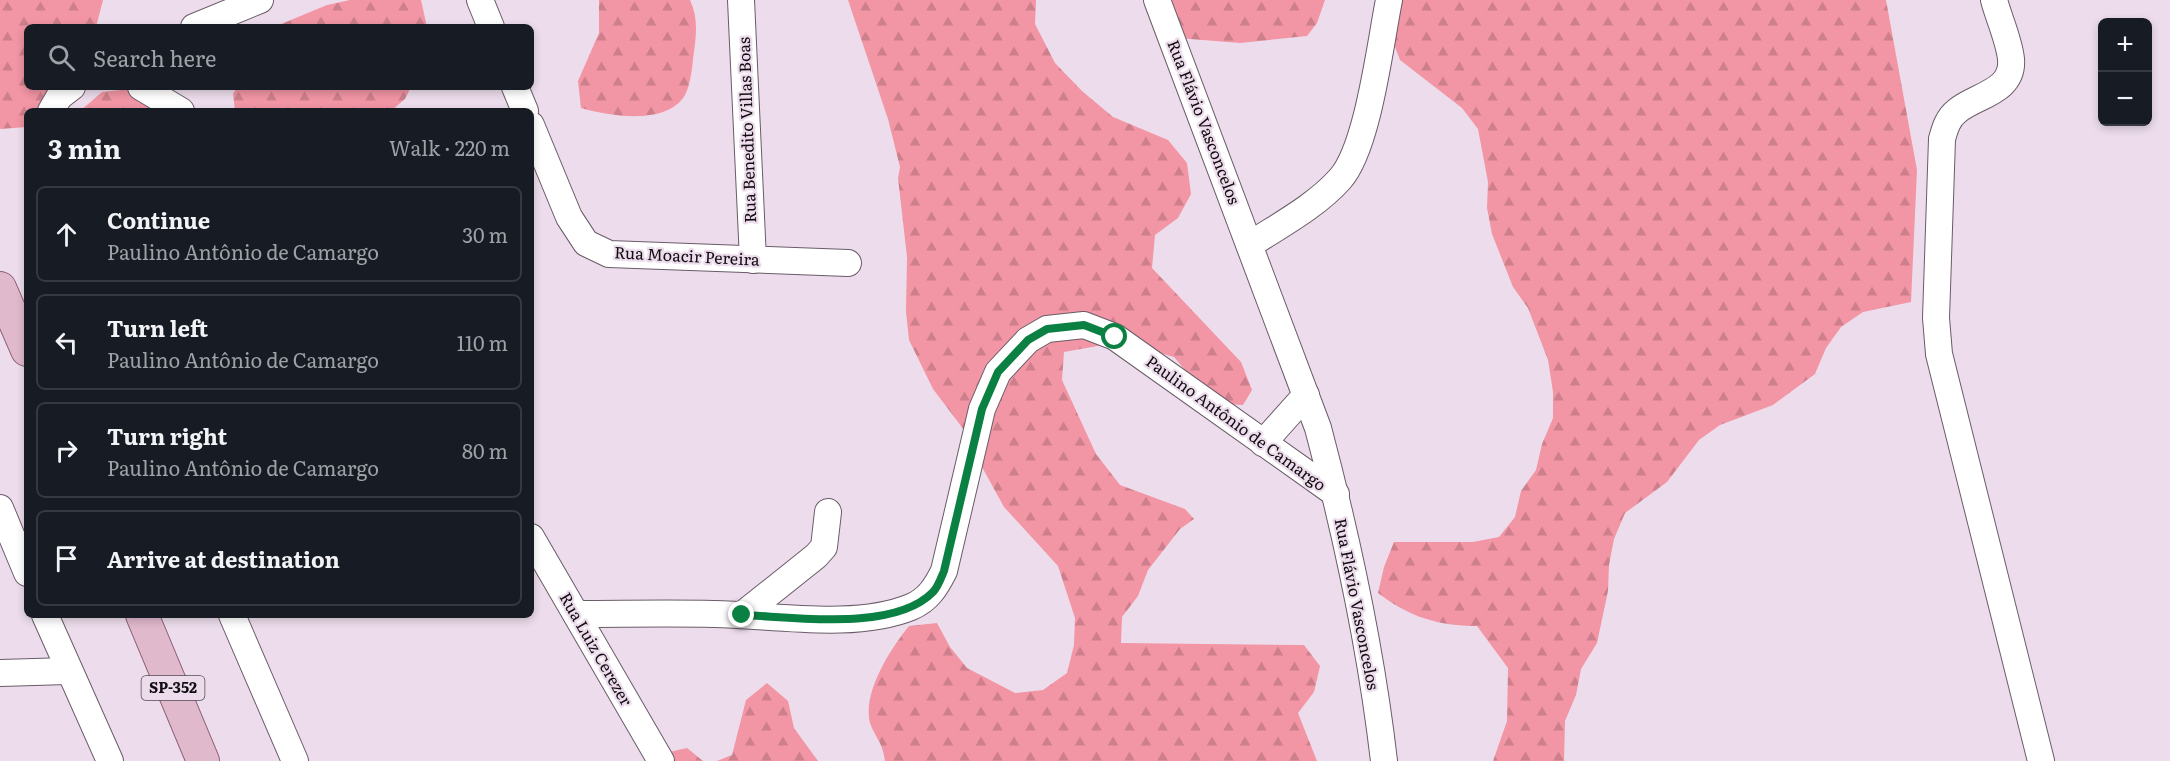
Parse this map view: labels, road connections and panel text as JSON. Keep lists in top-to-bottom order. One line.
{"streets":{"main road":["SP-352"],"street":["Rua Flávio Vasconcelos","Rua Benedito Villas Boas","Rua Moacir Pereira","Paulino Antônio de Camargo","Rua Luiz Cerezer"]},"crossings":[["Rua Flávio Vasconcelos","Paulino Antônio de Camargo"],["Rua Benedito Villas Boas","Rua Moacir Pereira"],["Paulino Antônio de Camargo","Rua Luiz Cerezer"]],"page":{"map_buttons":["+","−"],"search":"Search here","heading":["3 min","Walk · 220 m"],"list":[["Continue","Paulino Antônio de Camargo","30 m"],["Turn left","Paulino Antônio de Camargo","110 m"],["Turn right","Paulino Antônio de Camargo","80 m"],"Arrive at destination"]}}
